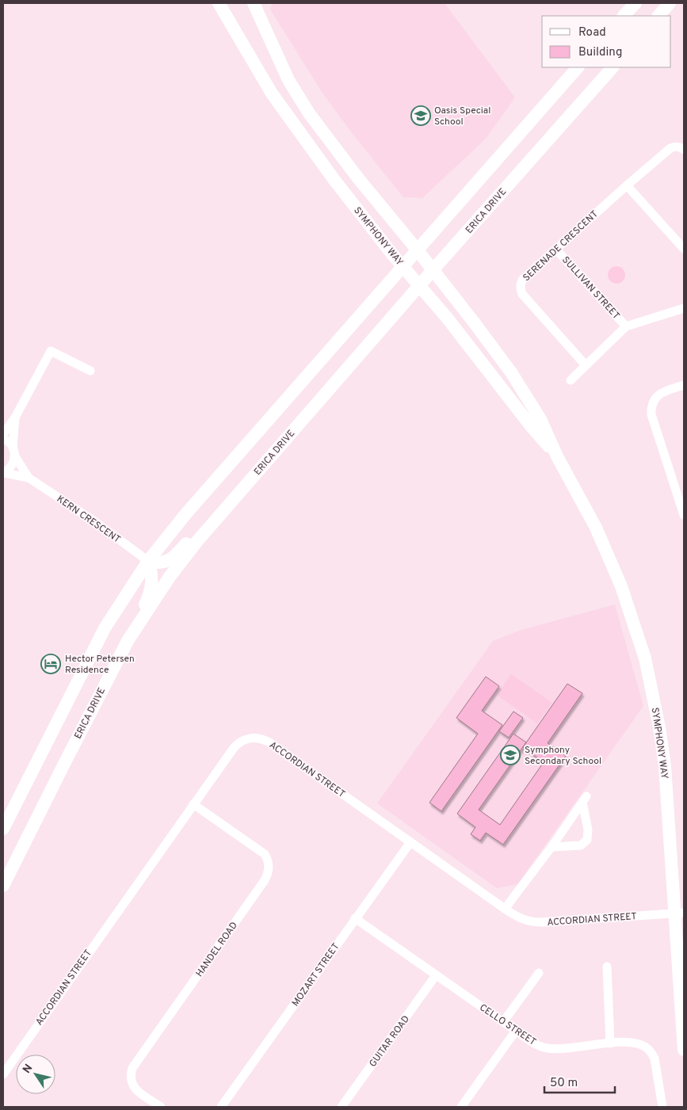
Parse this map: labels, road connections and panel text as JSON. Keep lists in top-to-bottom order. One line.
{"streets":{"main road":["ERICA DRIVE","SYMPHONY WAY"],"street":["SERENADE CRESCENT","SULLIVAN STREET","KERN CRESCENT","ACCORDIAN STREET","HANDEL ROAD","MOZART STREET","CELLO STREET","GUITAR ROAD"]},"crossings":[["ERICA DRIVE","SYMPHONY WAY"],["SYMPHONY WAY","ACCORDIAN STREET"],["SERENADE CRESCENT","SULLIVAN STREET"],["ACCORDIAN STREET","HANDEL ROAD"],["ACCORDIAN STREET","MOZART STREET"],["MOZART STREET","CELLO STREET"],["CELLO STREET","GUITAR ROAD"]],"places":{"school or university":["Oasis Special School","Symphony Secondary School"],"hotel":["Hector Petersen Residence"]},"legend":["Road","Building"],"scale_bar":"50 m","north":"top left"}
